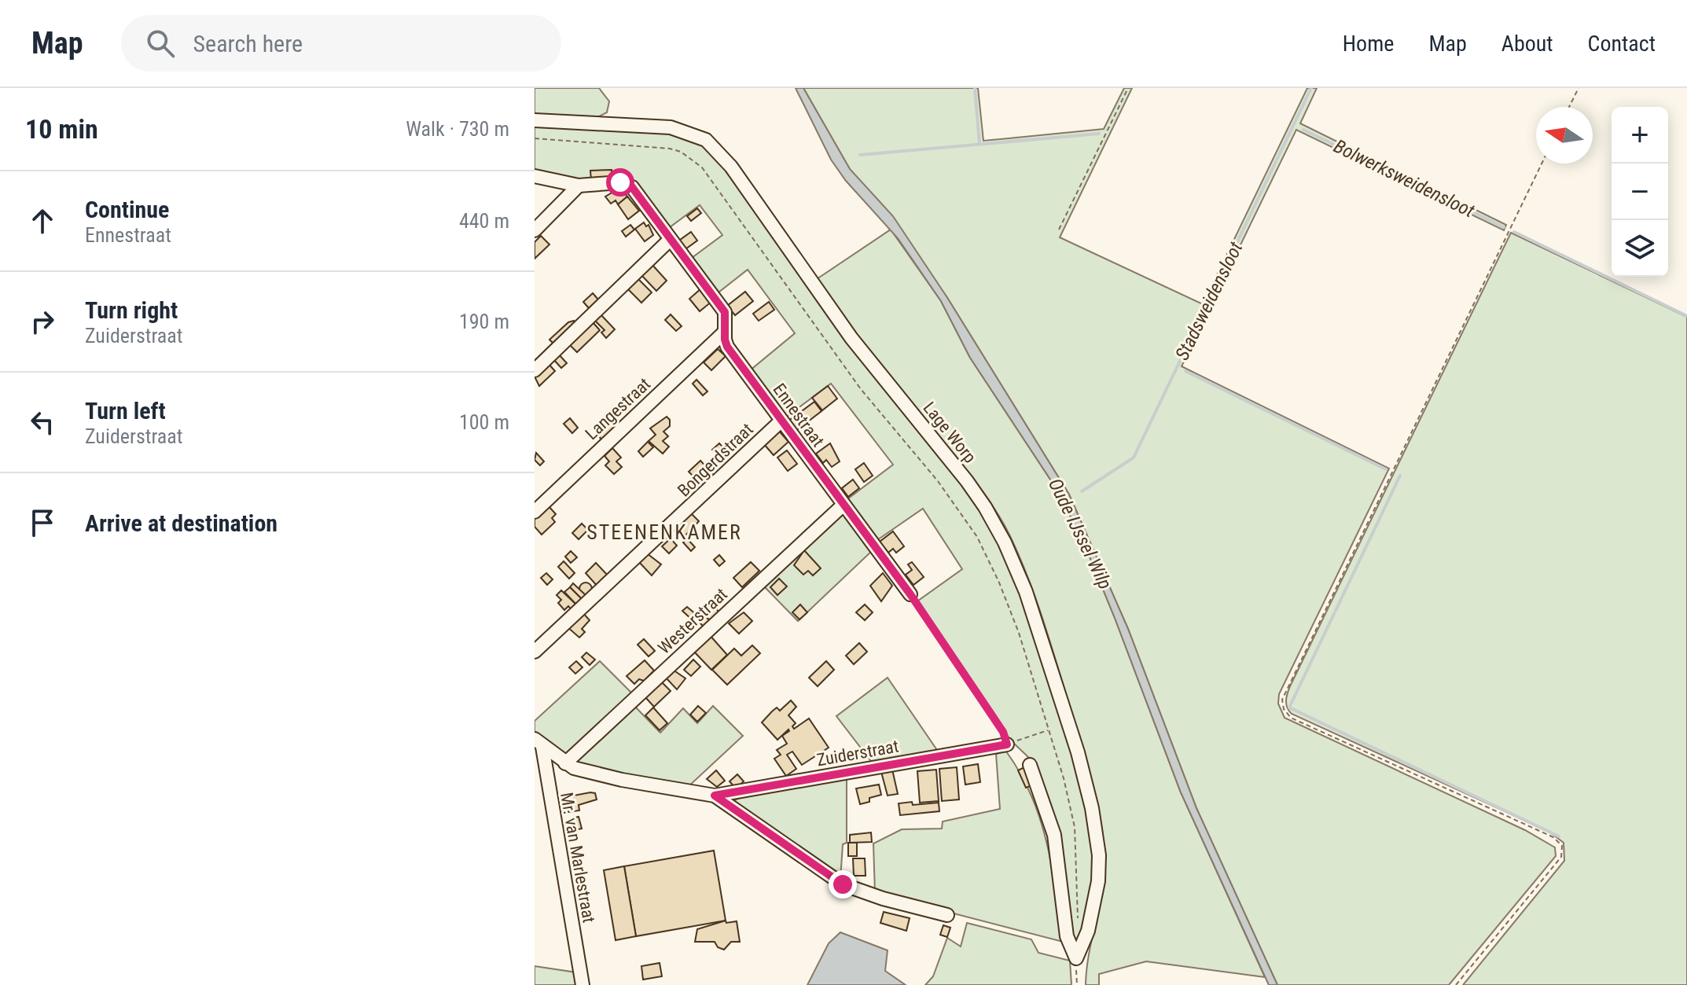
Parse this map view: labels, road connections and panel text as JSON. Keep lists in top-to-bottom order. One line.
{"streets":{"street":["Langestraat","Ennestraat","Lage Worp","Bongerdstraat","Westerstraat","Zuiderstraat","Mr. van Marlestraat"]},"crossings":[["Langestraat","Ennestraat"],["Ennestraat","Bongerdstraat"],["Ennestraat","Westerstraat"],["Westerstraat","Zuiderstraat"],["Zuiderstraat","Mr. van Marlestraat"]],"districts":["STEENENKAMER"],"water":["Bolwerksweidensloot","Stadsweidensloot","Oude IJssel Wilp"],"north":"left","page":{"header":"Map","search":"Search here","nav":["Home","Map","About","Contact"],"heading":["10 min","Walk · 730 m"],"map_buttons":["+","−"],"list":[["Continue","Ennestraat","440 m"],["Turn right","Zuiderstraat","190 m"],["Turn left","Zuiderstraat","100 m"],"Arrive at destination"]}}
